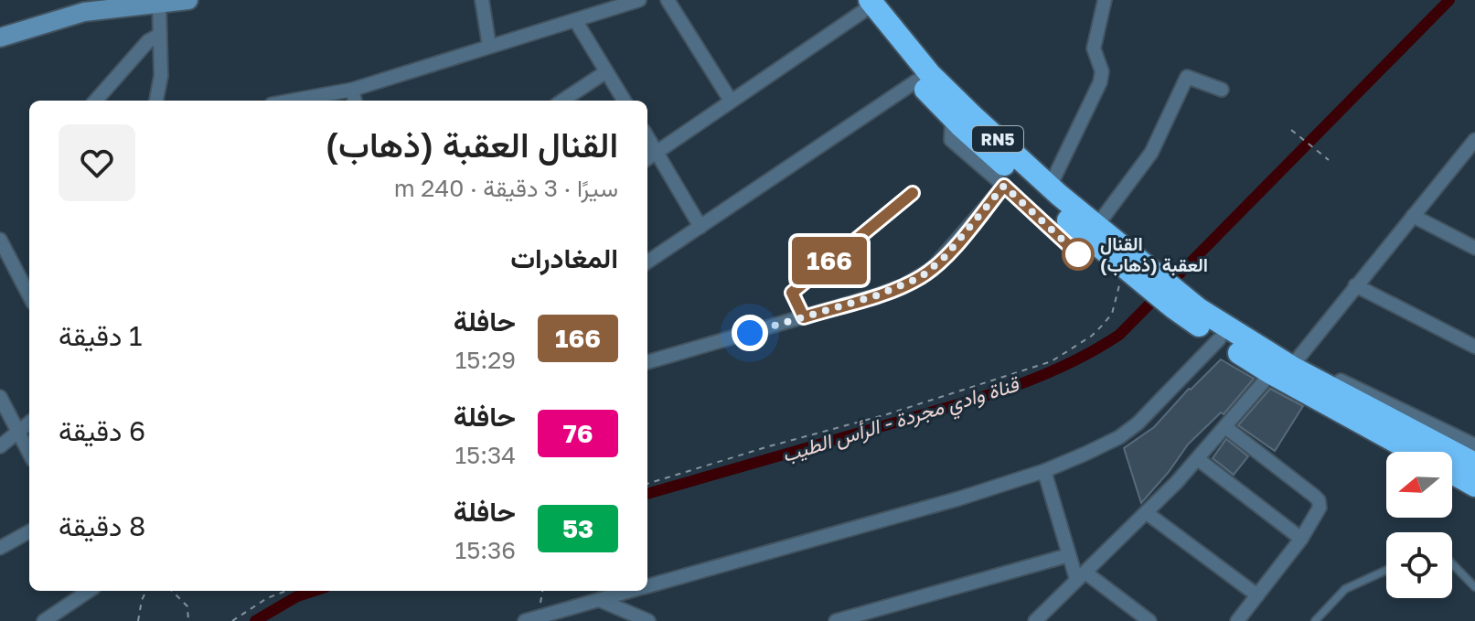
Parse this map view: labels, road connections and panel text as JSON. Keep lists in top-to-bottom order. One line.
{"streets":{"highway":["RN5"]},"water":["قناة وادي مجردة - الرأس الطيب"],"places":["القنال العقبة (ذهاب)"],"lines":["bus line 166"],"north":"left","page":{"on_map":"166","heading":[["القنال العقبة (ذهاب)","سيرًا · 3 دقيقة · 240 m"],"المغادرات"],"list":[{"mark":"166","name":"حافلة","note":"15:29","value":"1 دقيقة"},{"mark":"76","name":"حافلة","note":"15:34","value":"6 دقيقة"},{"mark":"53","name":"حافلة","note":"15:36","value":"8 دقيقة"}]}}
